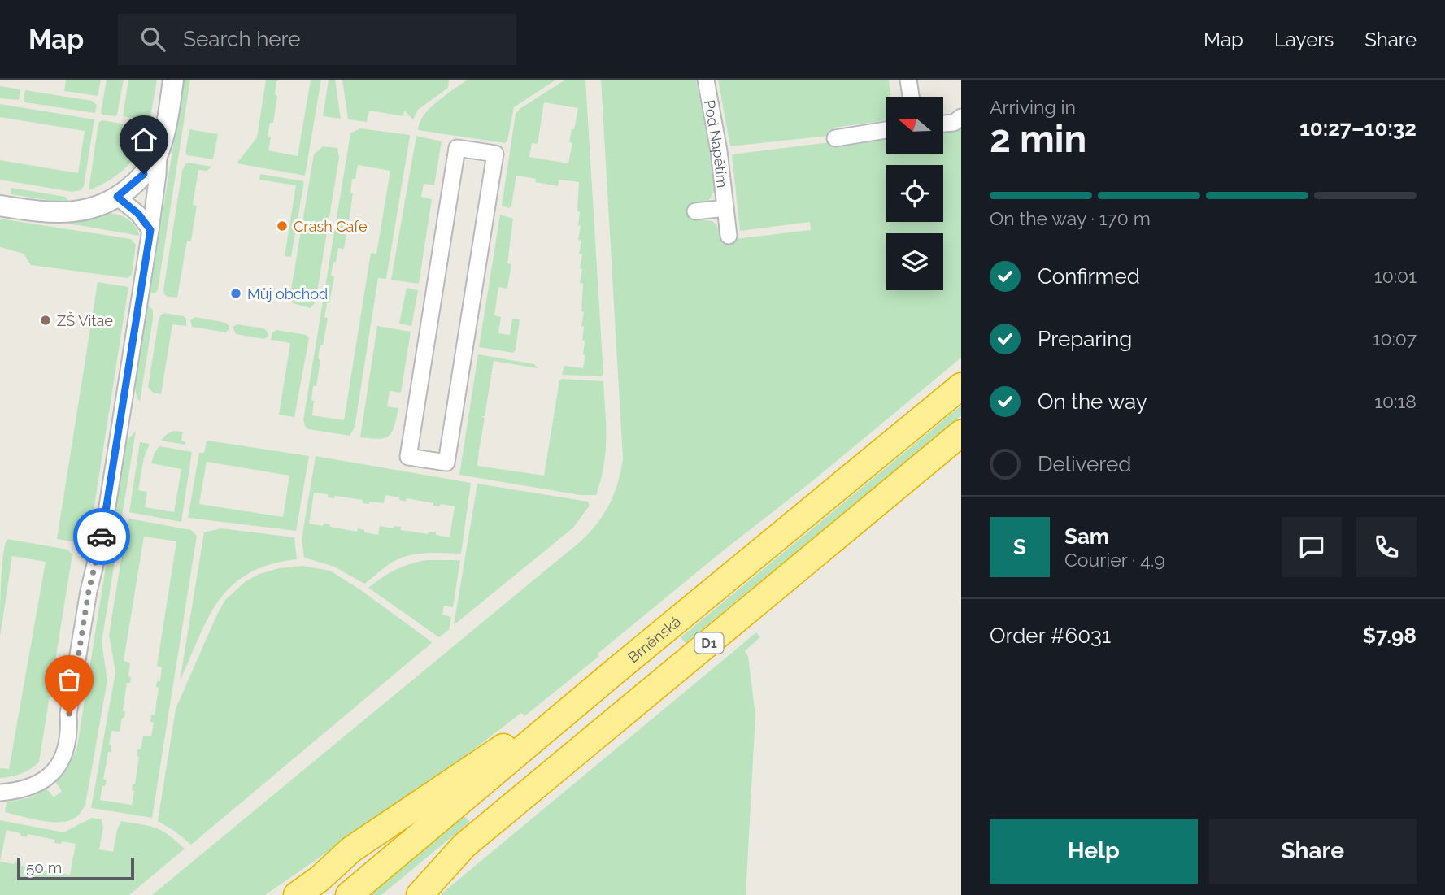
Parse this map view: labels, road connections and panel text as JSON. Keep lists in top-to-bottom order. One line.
{"streets":{"highway":["Brněnská","D1"],"street":["Pod Napětím"]},"places":["Crash Cafe","Můj obchod","ZŠ Vitae"],"scale_bar":"50 m","north":"left","page":{"header":"Map","search":"Search here","nav":["Map","Layers","Share"],"heading":["2 min","Arriving in","10:27–10:32"],"panel":["Sam","Courier · 4.9","Order #6031","$7.98"],"bar":"On the way · 170 m","list":[["Confirmed","10:01"],["Preparing","10:07"],["On the way","10:18"],"Delivered"],"round":"S","buttons":["Help","Share"],"scale":"50 m"}}
